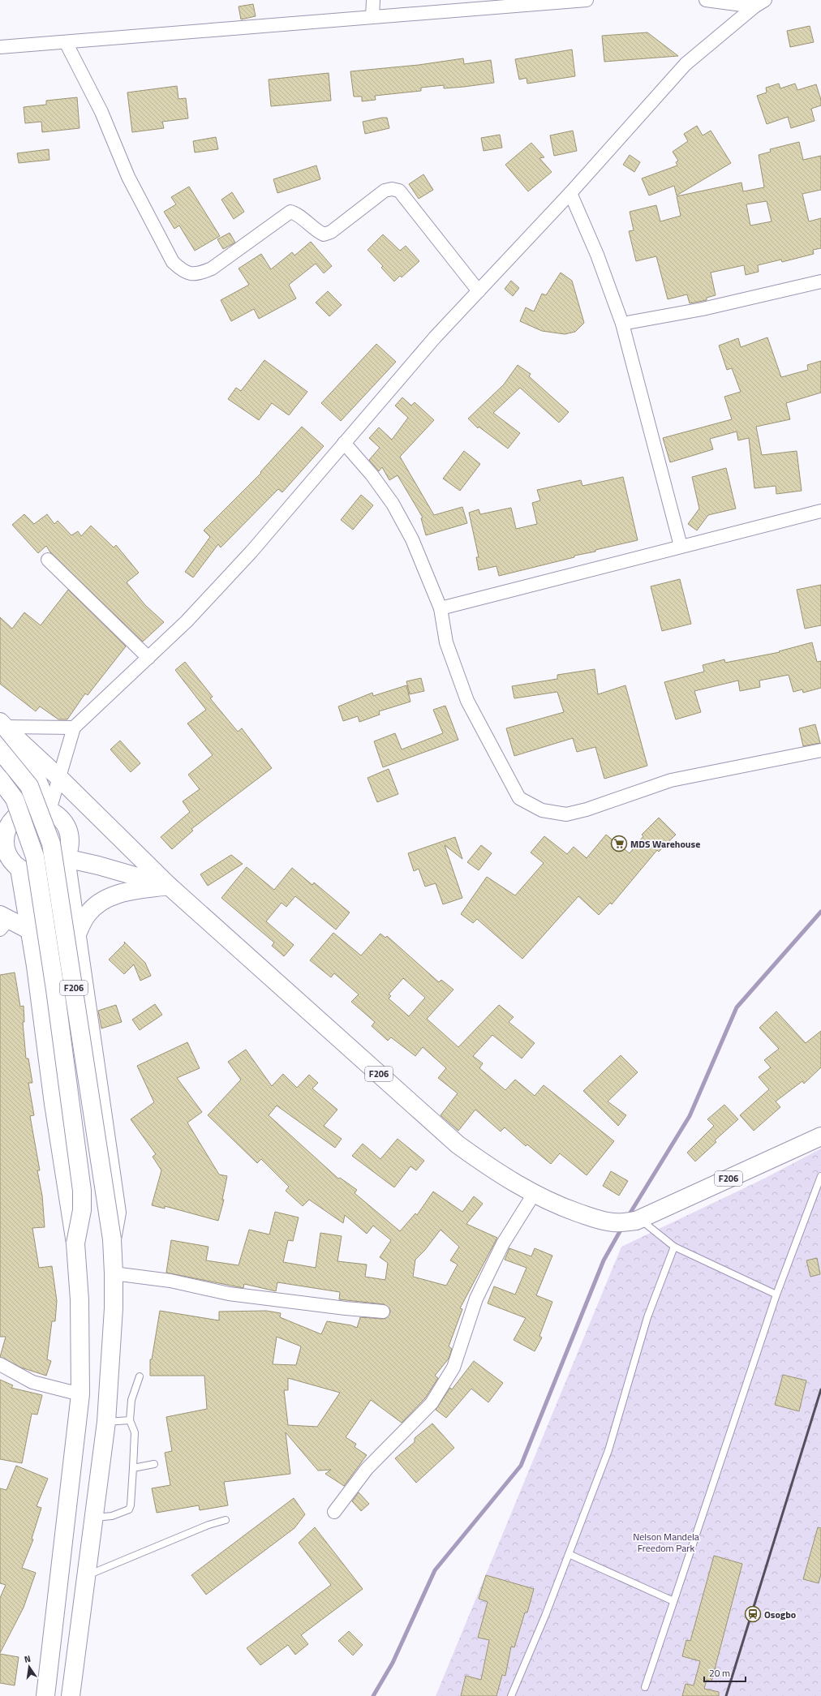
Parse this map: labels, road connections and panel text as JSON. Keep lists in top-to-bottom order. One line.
{"streets":{"main road":["F206"]},"parks":["Nelson Mandela Freedom Park"],"places":{"supermarket":["MDS Warehouse"],"station":["Osogbo"]},"scale_bar":"20 m","north":"top"}
